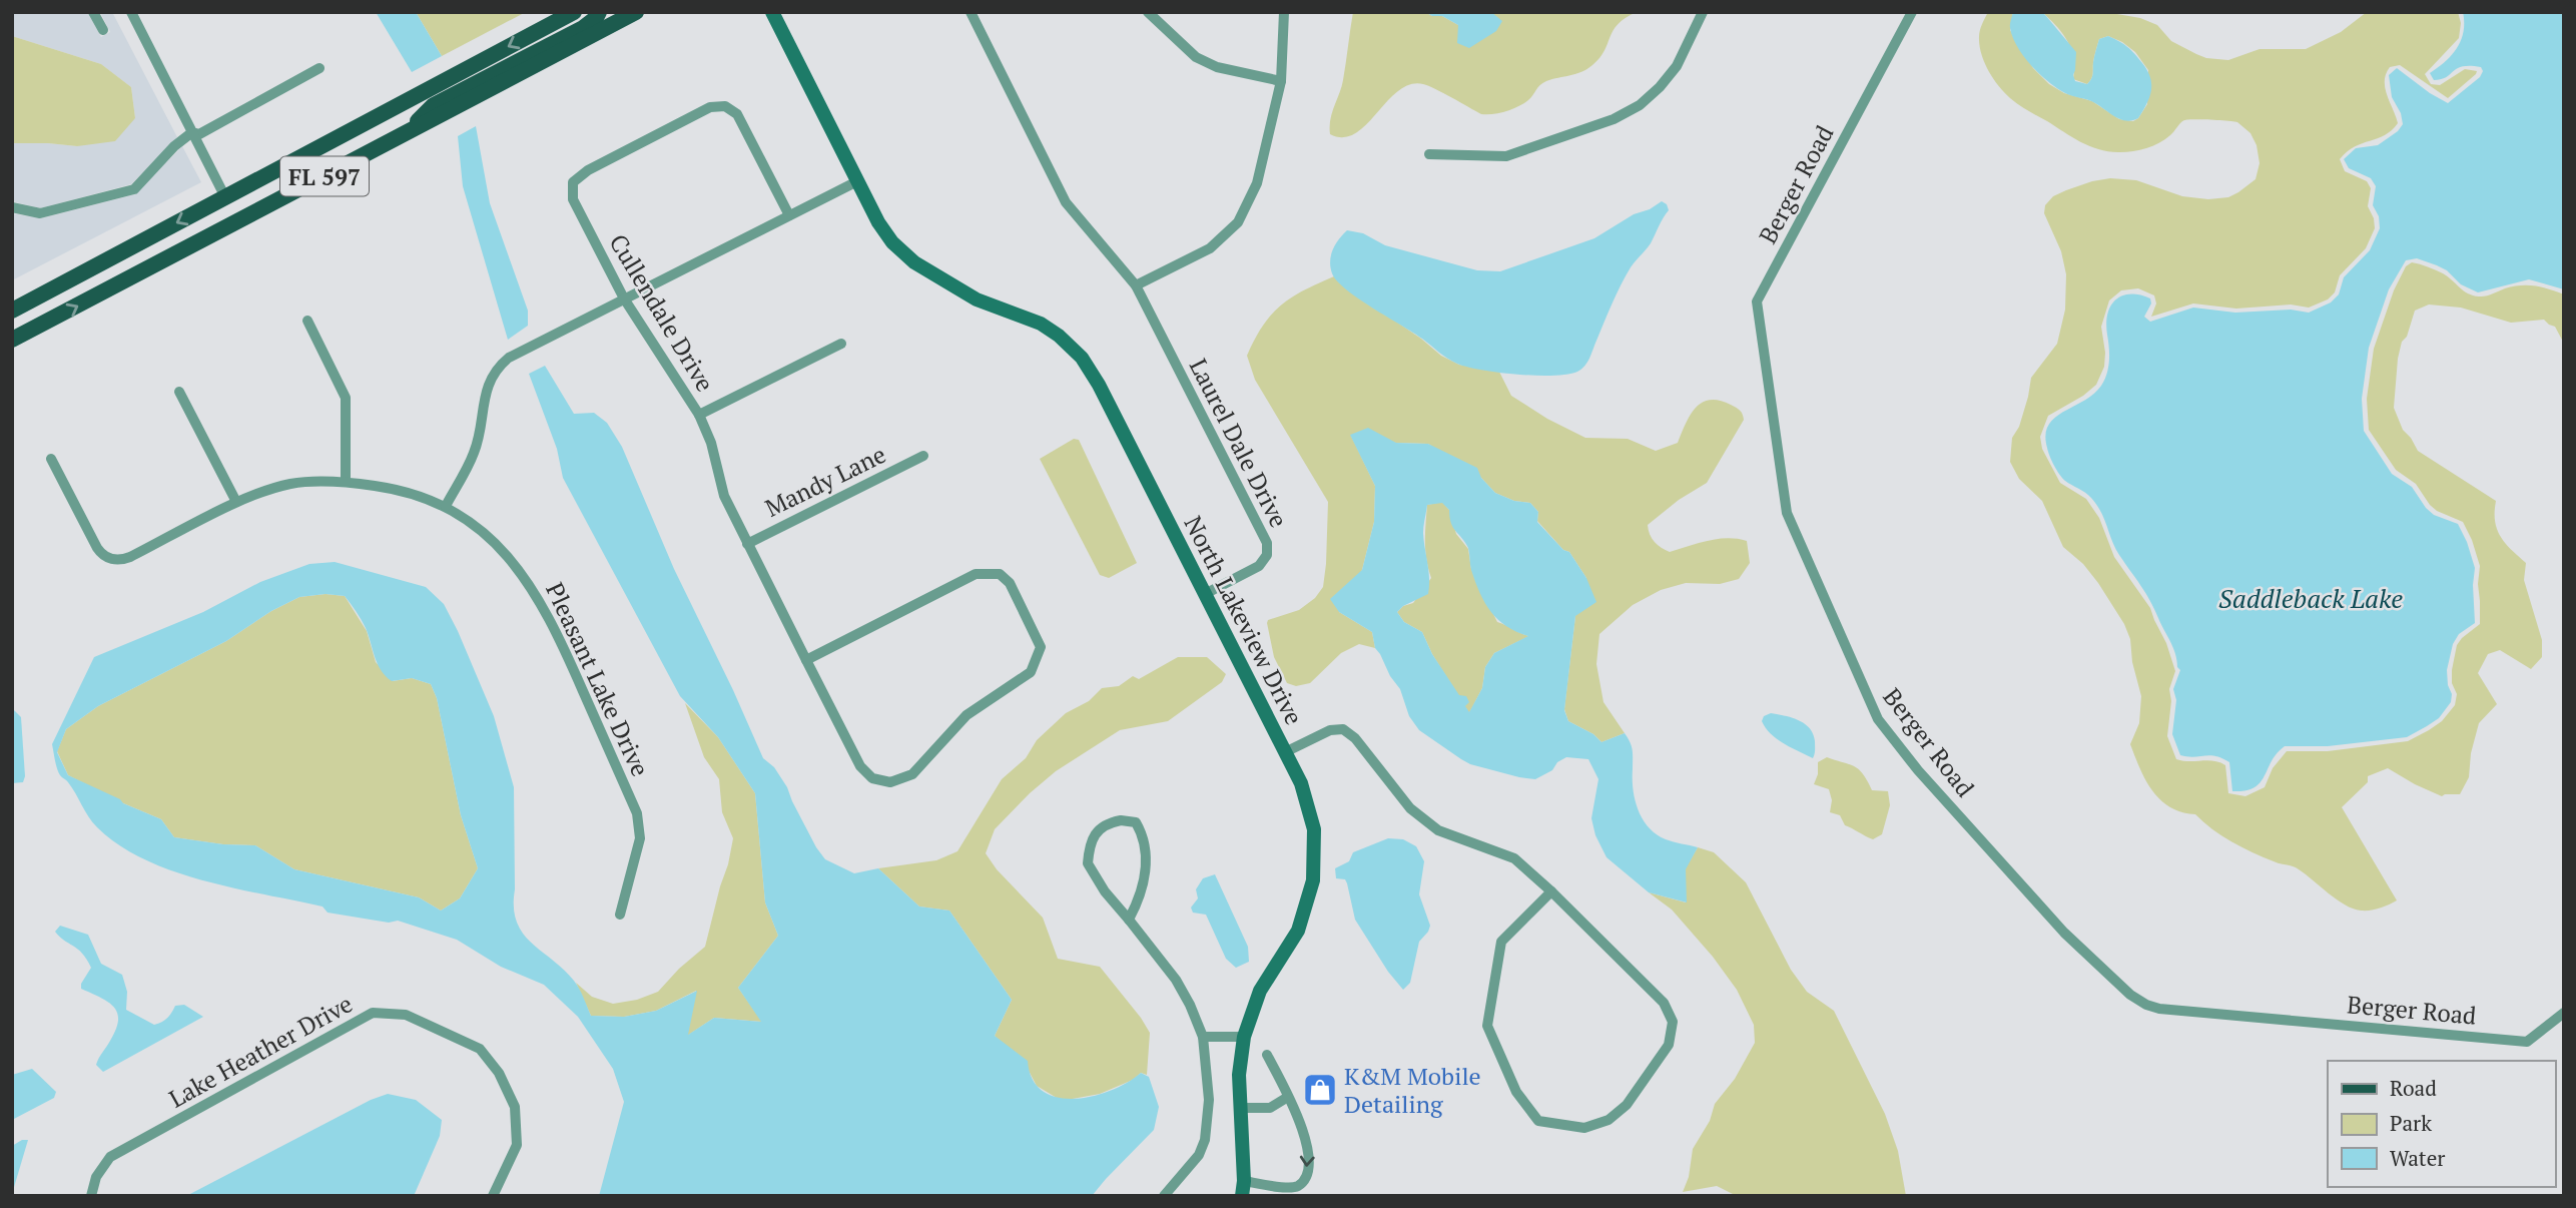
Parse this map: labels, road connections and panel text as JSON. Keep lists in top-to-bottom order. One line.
{"streets":{"main road":["FL 597"],"street":["Berger Road","Cullendale Drive","Laurel Dale Drive","Mandy Lane","North Lakeview Drive","Pleasant Lake Drive","Lake Heather Drive"]},"crossings":[["Cullendale Drive","Mandy Lane"],["Laurel Dale Drive","North Lakeview Drive"]],"water":["Saddleback Lake"],"places":{"shop":["K&M Mobile Detailing"]},"legend":["Road","Park","Water"]}
